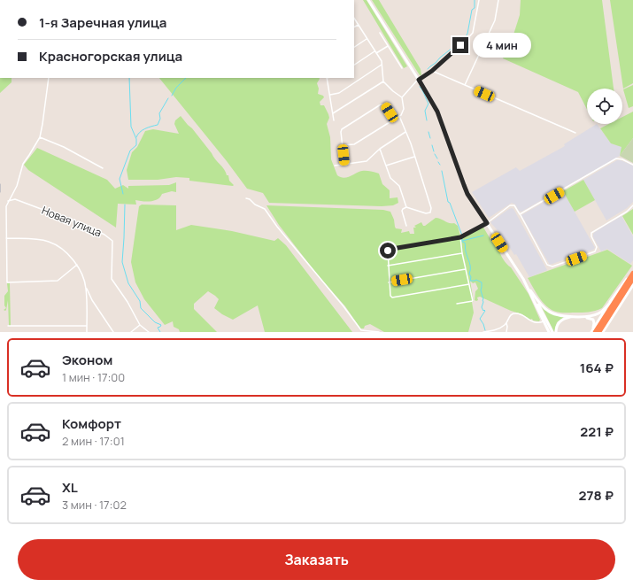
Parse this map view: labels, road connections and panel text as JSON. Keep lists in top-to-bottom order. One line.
{"streets":{"street":["Новая улица"]},"page":{"banner":["1-я Заречная улица","Красногорская улица"],"bubble":"4 мин","list":[{"name":"Эконом","note":"1 мин · 17:00","value":"164 ₽"},{"name":"Комфорт","note":"2 мин · 17:01","value":"221 ₽"},{"name":"XL","note":"3 мин · 17:02","value":"278 ₽"}],"buttons":"Заказать"}}
